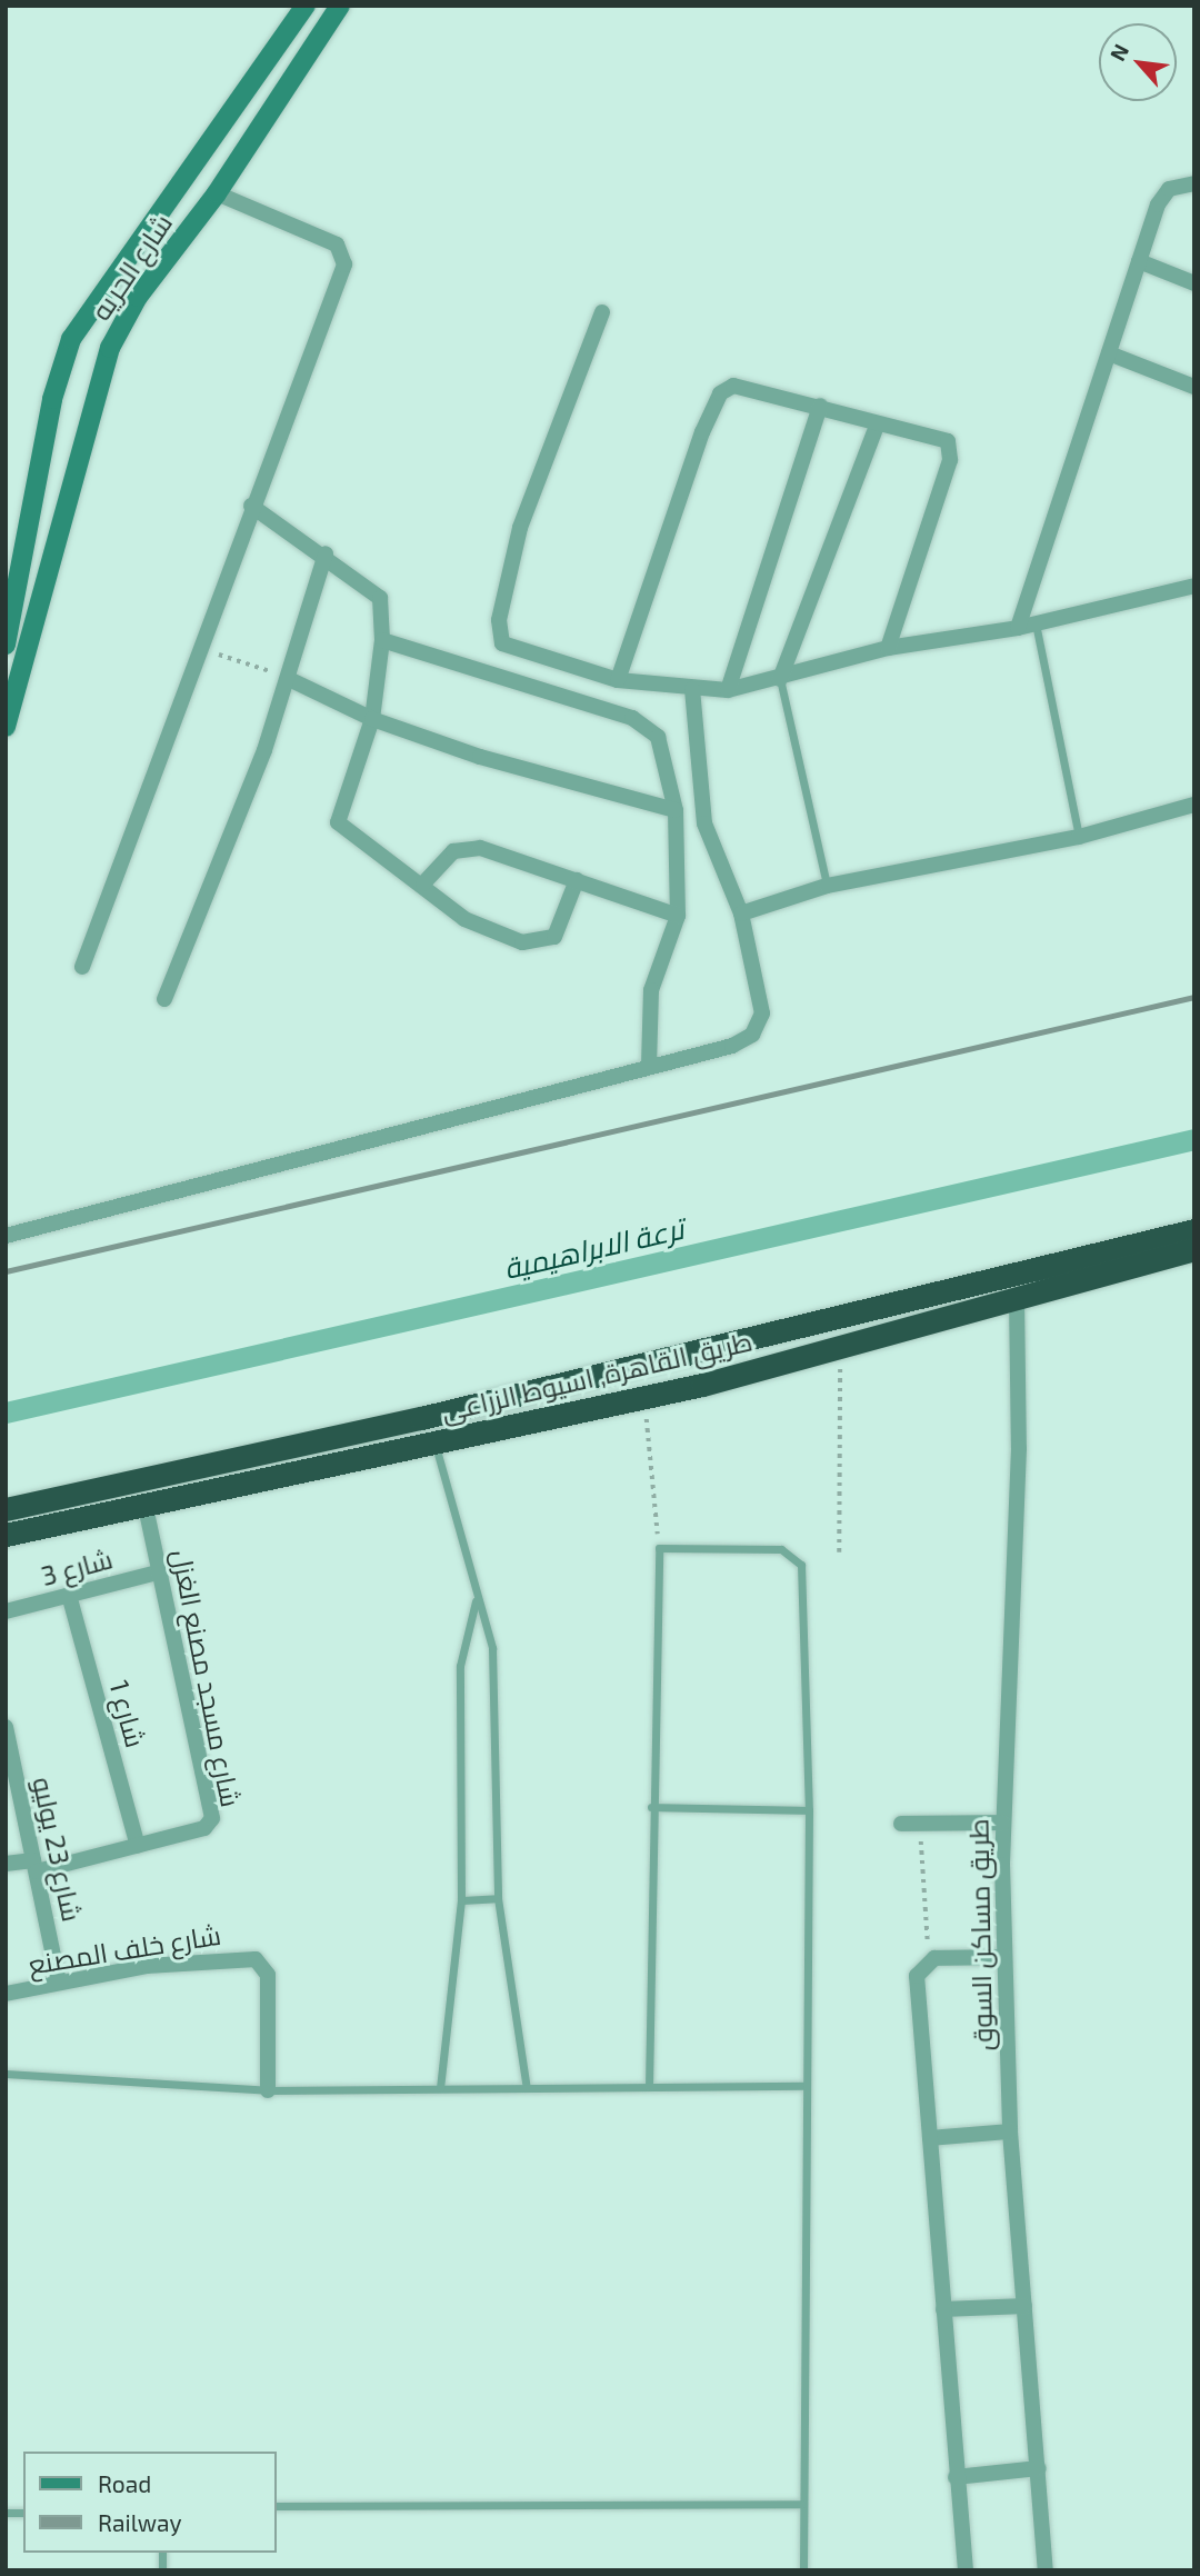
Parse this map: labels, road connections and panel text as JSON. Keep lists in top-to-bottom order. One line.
{"streets":{"highway":["طريق القاهرة, اسيوط الزراعى"],"main road":["شارع الحريه"],"street":["شارع 3","شارع مسجد مصنع الغزل","شارع 1","شارع 23 يوليو","طريق مساكن السوق","شارع خلف المصنع"]},"crossings":[["طريق القاهرة, اسيوط الزراعى","شارع مسجد مصنع الغزل"],["طريق القاهرة, اسيوط الزراعى","طريق مساكن السوق"],["شارع 3","شارع مسجد مصنع الغزل"],["شارع 3","شارع 1"],["شارع مسجد مصنع الغزل","شارع 1"],["شارع مسجد مصنع الغزل","شارع 23 يوليو"],["شارع 23 يوليو","شارع خلف المصنع"]],"water":["ترعة الابراهيمية"],"legend":["Road","Railway"],"north":"top left"}
